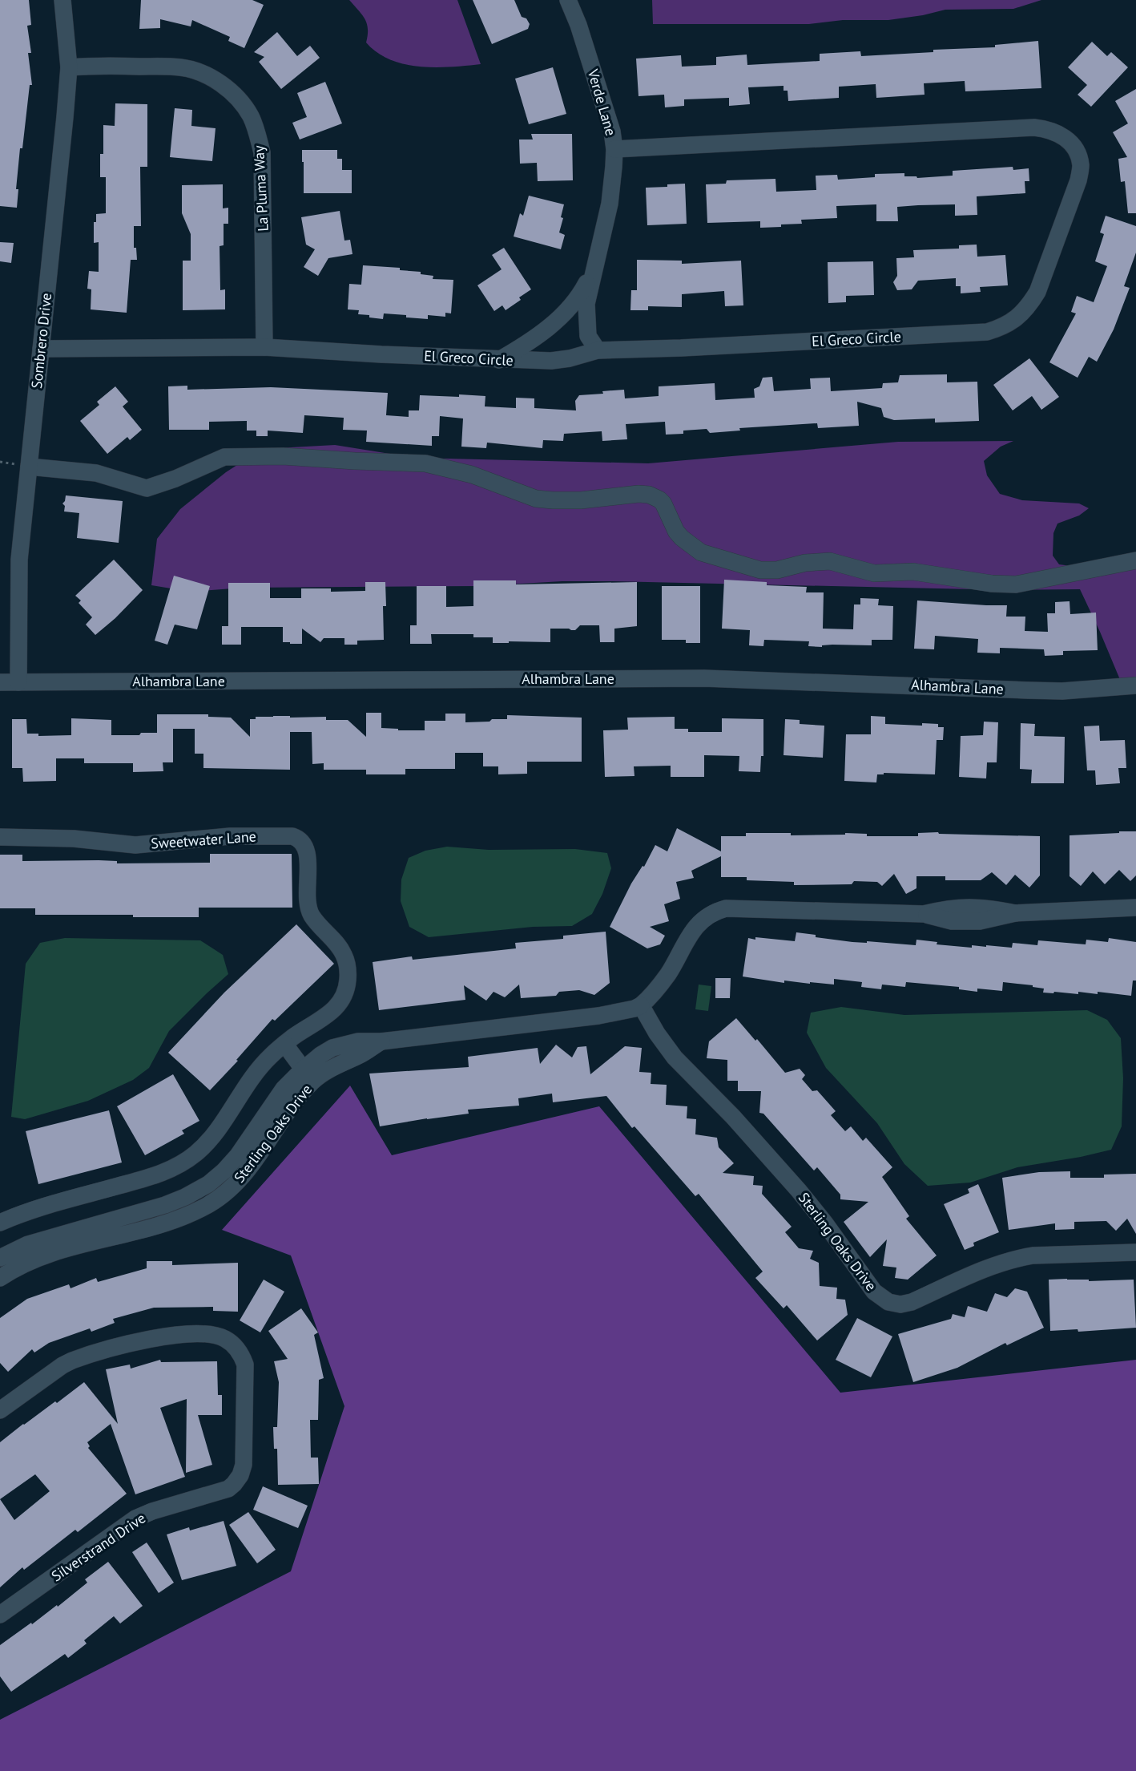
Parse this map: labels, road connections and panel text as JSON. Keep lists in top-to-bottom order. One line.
{"streets":{"street":["Verde Lane","La Pluma Way","El Greco Circle","Sombrero Drive","Alhambra Lane","Sweetwater Lane","Sterling Oaks Drive","Silverstrand Drive"]},"crossings":[["Verde Lane","El Greco Circle"],["La Pluma Way","El Greco Circle"],["La Pluma Way","Sombrero Drive"],["El Greco Circle","Sombrero Drive"],["Sombrero Drive","Alhambra Lane"]]}
